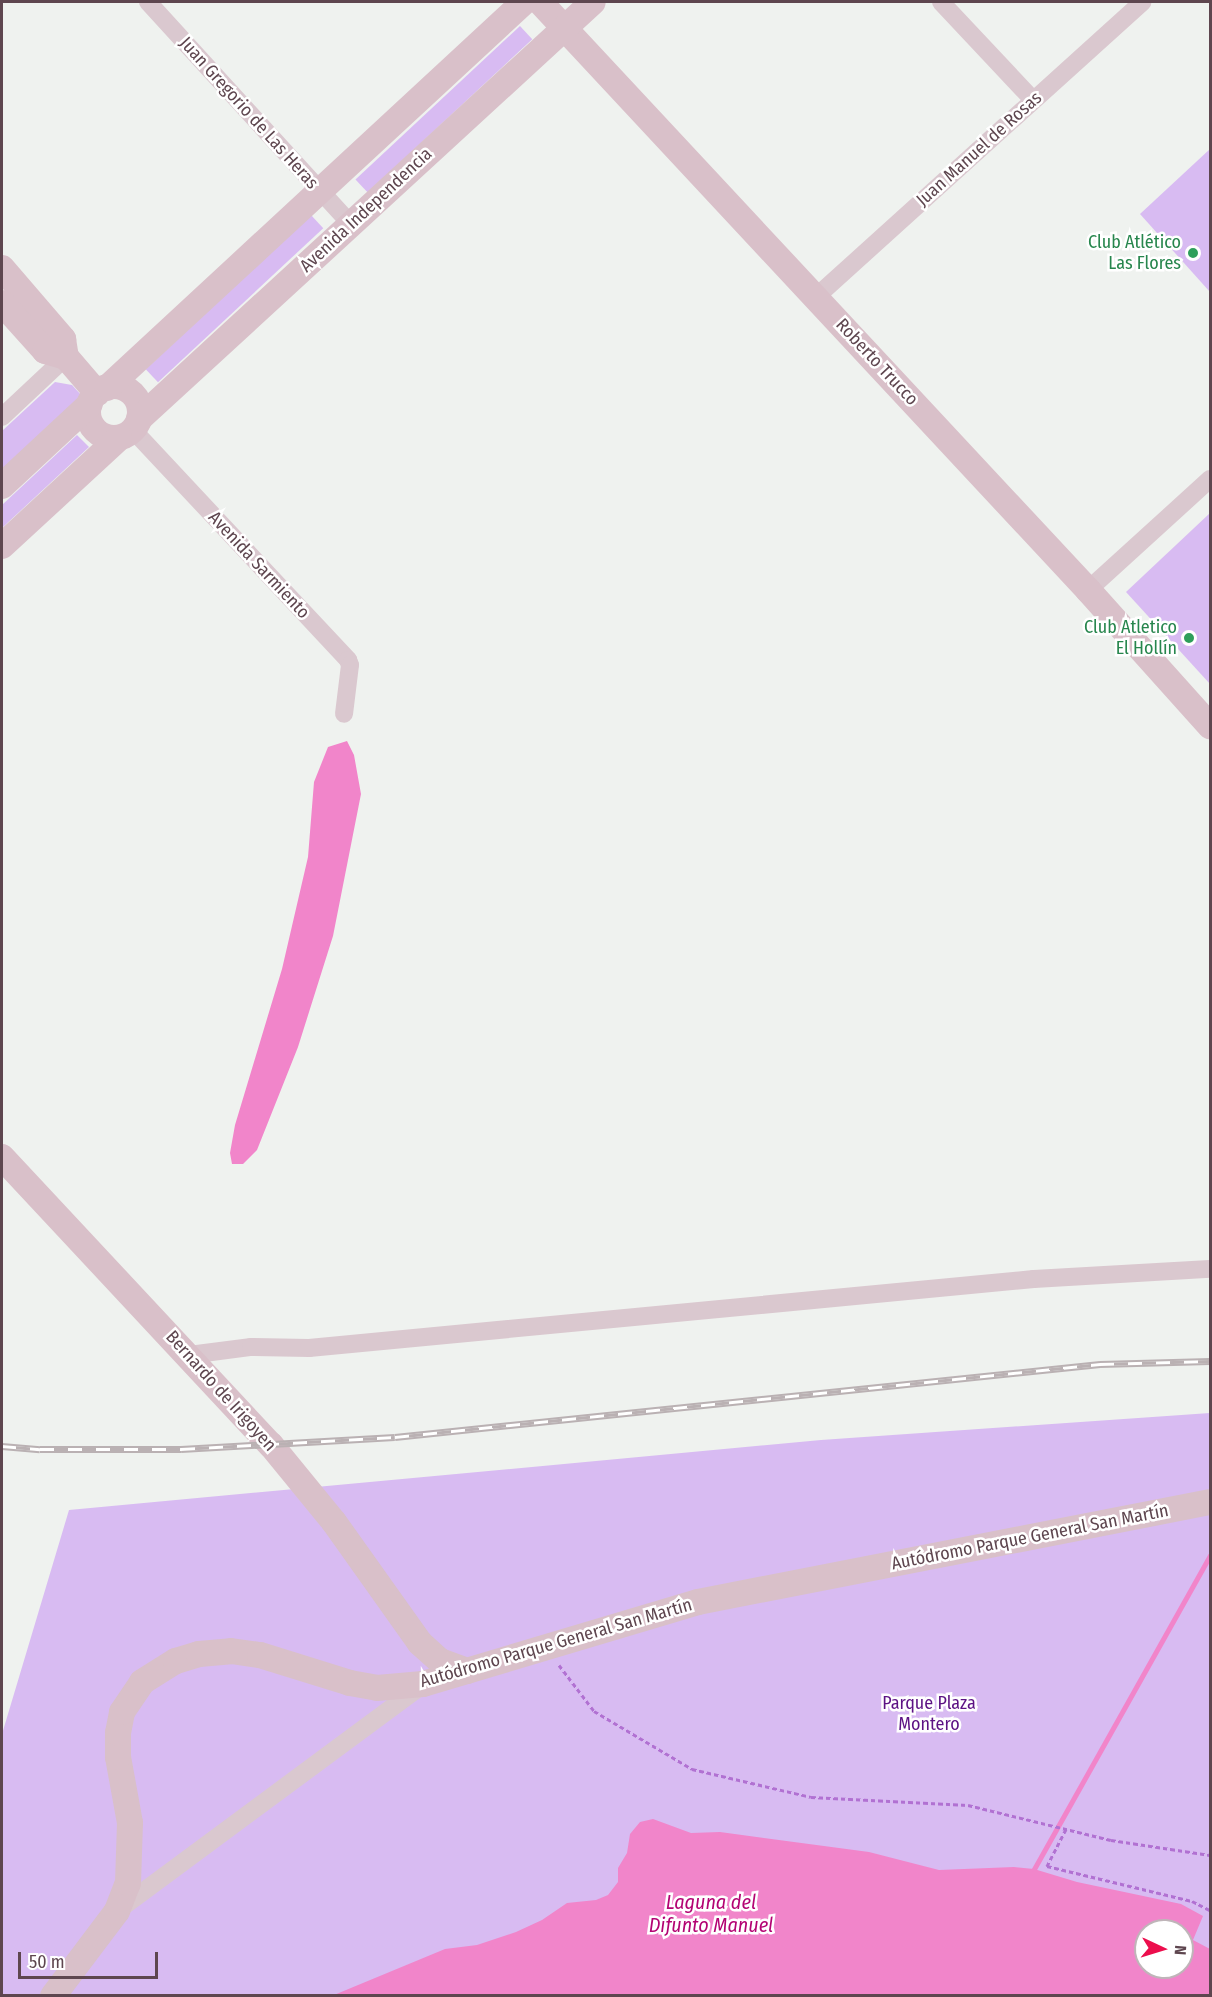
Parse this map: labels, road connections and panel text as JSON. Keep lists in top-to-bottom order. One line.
{"streets":{"main road":["Avenida Independencia","Roberto Trucco","Bernardo de Irigoyen","Autódromo Parque General San Martín"],"street":["Juan Gregorio de Las Heras","Juan Manuel de Rosas","Avenida Sarmiento"]},"crossings":[["Juan Gregorio de Las Heras","Avenida Independencia"],["Juan Manuel de Rosas","Roberto Trucco"],["Avenida Independencia","Roberto Trucco"],["Avenida Independencia","Avenida Sarmiento"],["Bernardo de Irigoyen","Autódromo Parque General San Martín"]],"water":["Laguna del Difunto Manuel"],"parks":["Parque Plaza Montero"],"places":["Club Atlético Las Flores","Club Atletico El Hollín"],"scale_bar":"50 m","north":"right"}
